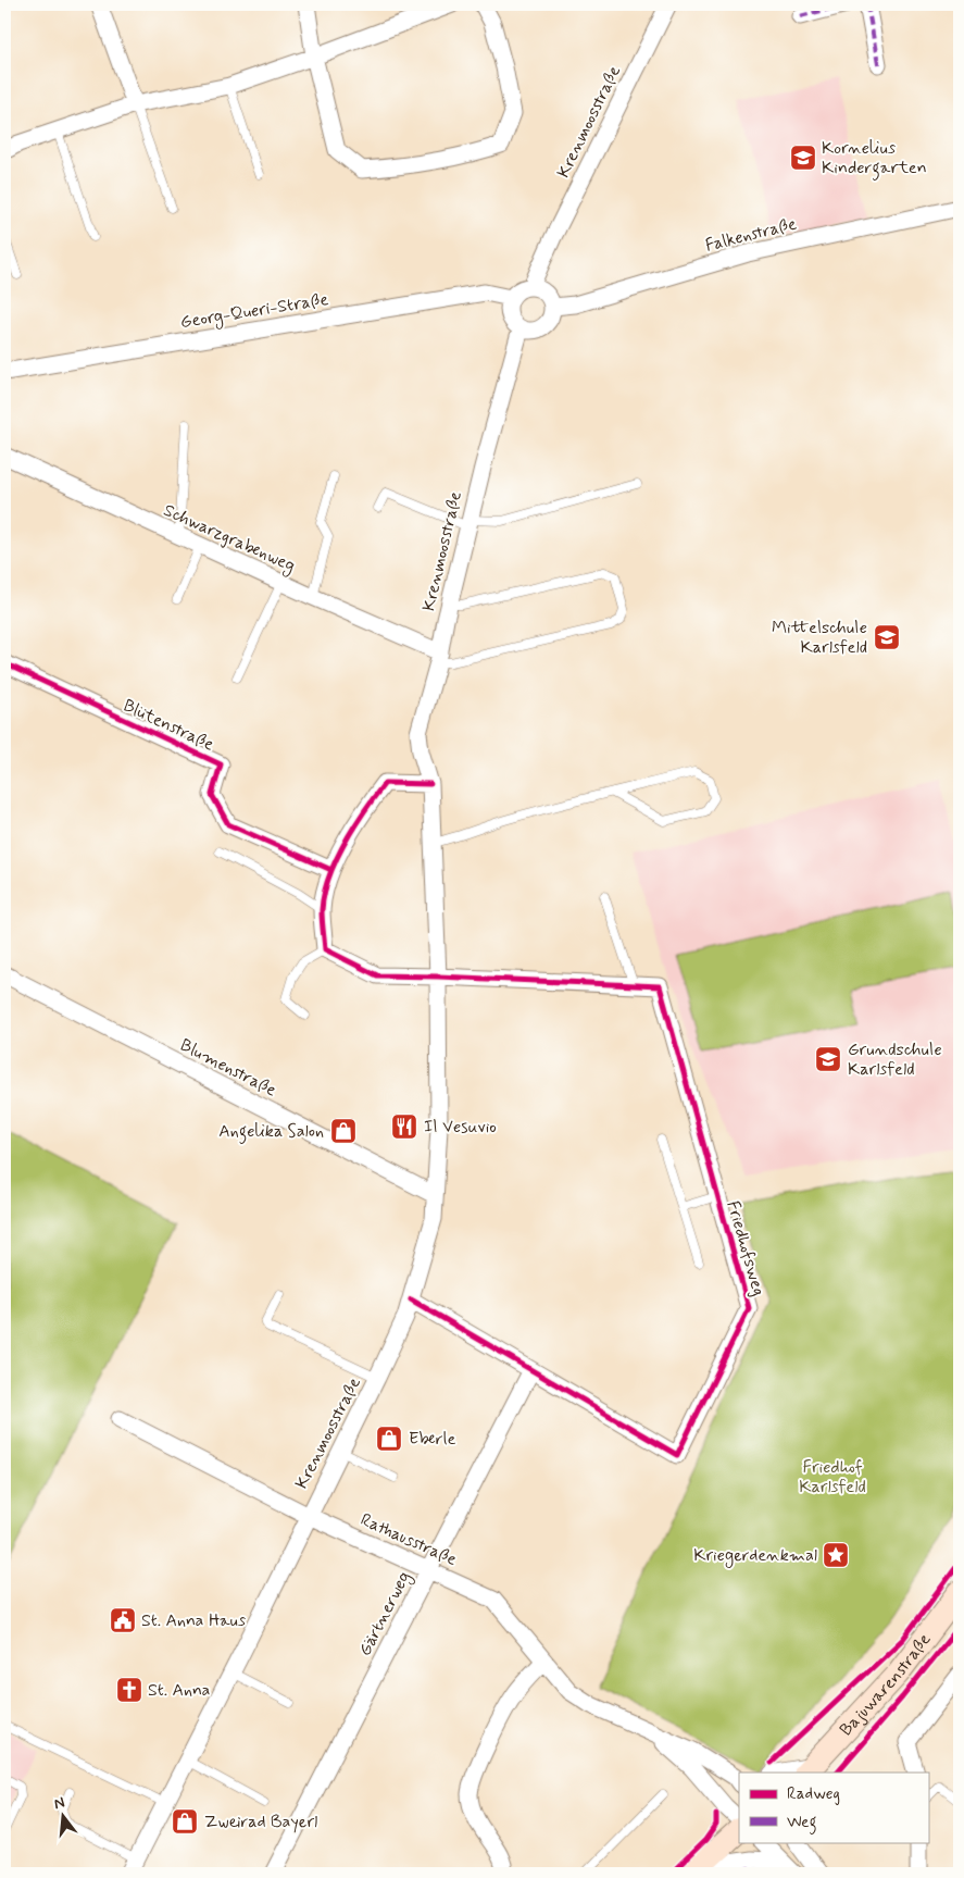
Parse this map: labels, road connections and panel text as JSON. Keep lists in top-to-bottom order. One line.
{"streets":{"main road":["Bajuwarenstraße"],"street":["Krenmoosstraße","Falkenstraße","Georg-Queri-Straße","Schwarzgrabenweg","Blütenstraße","Blumenstraße","Friedhofsweg","Rathausstraße","Gärtnerweg"]},"crossings":[["Krenmoosstraße","Falkenstraße"],["Krenmoosstraße","Georg-Queri-Straße"],["Krenmoosstraße","Schwarzgrabenweg"],["Krenmoosstraße","Blumenstraße"],["Krenmoosstraße","Friedhofsweg"],["Krenmoosstraße","Rathausstraße"],["Falkenstraße","Georg-Queri-Straße"],["Friedhofsweg","Gärtnerweg"],["Rathausstraße","Gärtnerweg"]],"parks":["Friedhof Karlsfeld"],"places":{"school or university":["Kornelius Kindergarten","Mittelschule Karlsfeld","Grundschule Karlsfeld"],"restaurant":["Il Vesuvio"],"shop":["Angelika Salon","Eberle","Zweirad Bayerl"],"place":["Kriegerdenkmal"],"public building":["St. Anna Haus"],"church":["St. Anna"]},"legend":["Radweg","Weg"],"north":"top"}
